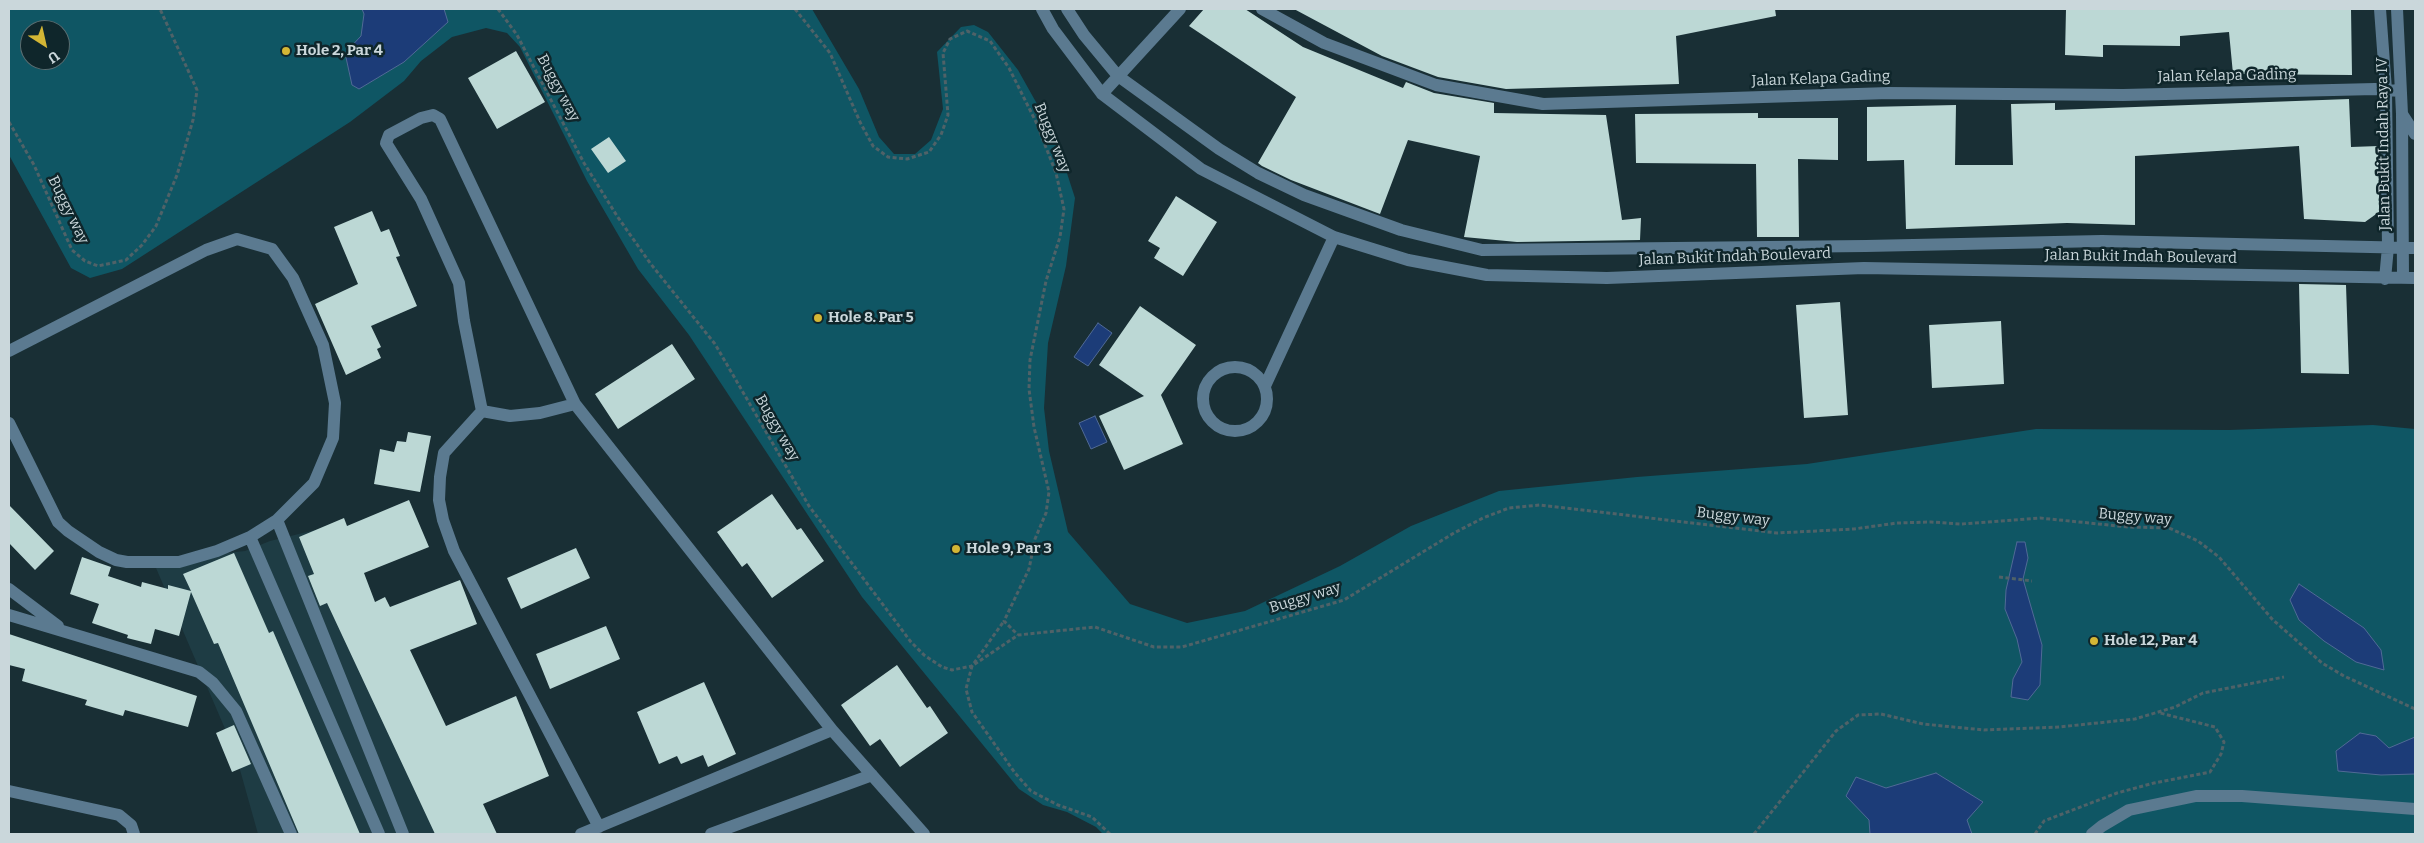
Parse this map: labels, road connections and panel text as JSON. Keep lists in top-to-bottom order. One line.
{"streets":{"street":["Jalan Kelapa Gading","Jalan Bukit Indah Raya IV","Jalan Bukit Indah Boulevard"],"path":["Buggy way"]},"crossings":[["Jalan Kelapa Gading","Jalan Bukit Indah Raya IV"],["Jalan Bukit Indah Raya IV","Jalan Bukit Indah Boulevard"]],"places":["Hole 2, Par 4","Hole 8. Par 5","Hole 9, Par 3","Hole 12, Par 4"],"north":"bottom right"}
